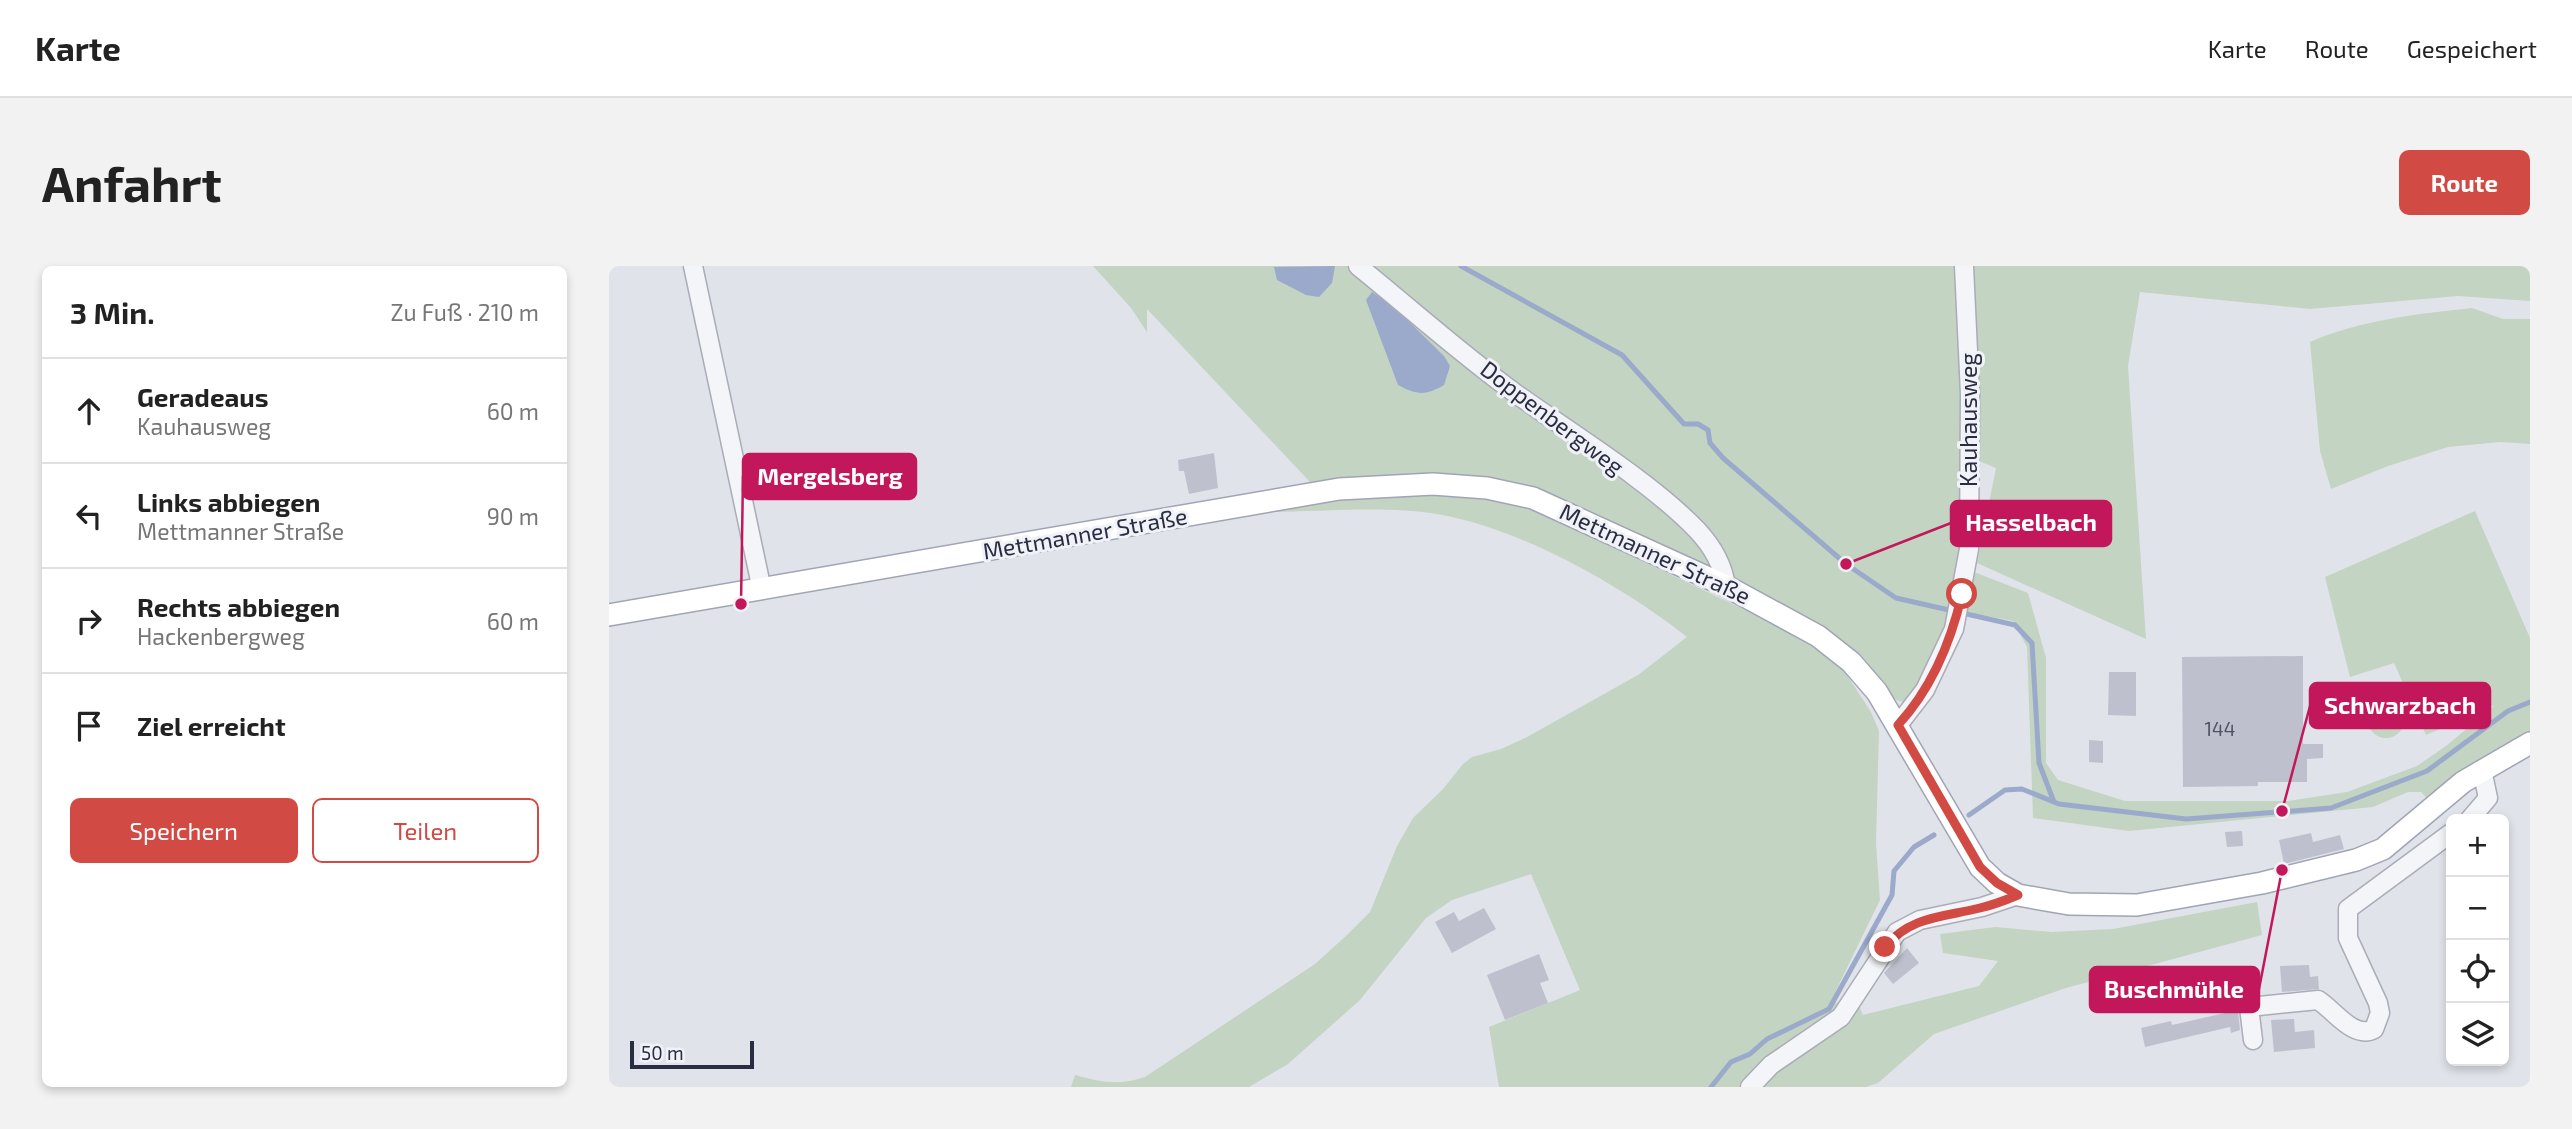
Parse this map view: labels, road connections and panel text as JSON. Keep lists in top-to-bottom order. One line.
{"streets":{"main road":["Mettmanner Straße"],"street":["Doppenbergweg","Kauhausweg"]},"crossings":[["Doppenbergweg","Mettmanner Straße"],["Kauhausweg","Mettmanner Straße"]],"places":["Hasselbach","Mergelsberg","Schwarzbach","Buschmühle"],"house_numbers":["144"],"scale_bar":"50 m","page":{"header":"Karte","nav":["Karte","Route","Gespeichert"],"buttons":["Route",["Speichern","Teilen"]],"title":"Anfahrt","heading":["3 Min.","Zu Fuß · 210 m"],"list":[["Geradeaus","Kauhausweg","60 m"],["Links abbiegen","Mettmanner Straße","90 m"],["Rechts abbiegen","Hackenbergweg","60 m"],"Ziel erreicht"],"map_buttons":["+","−"],"scale":"50 m"}}
